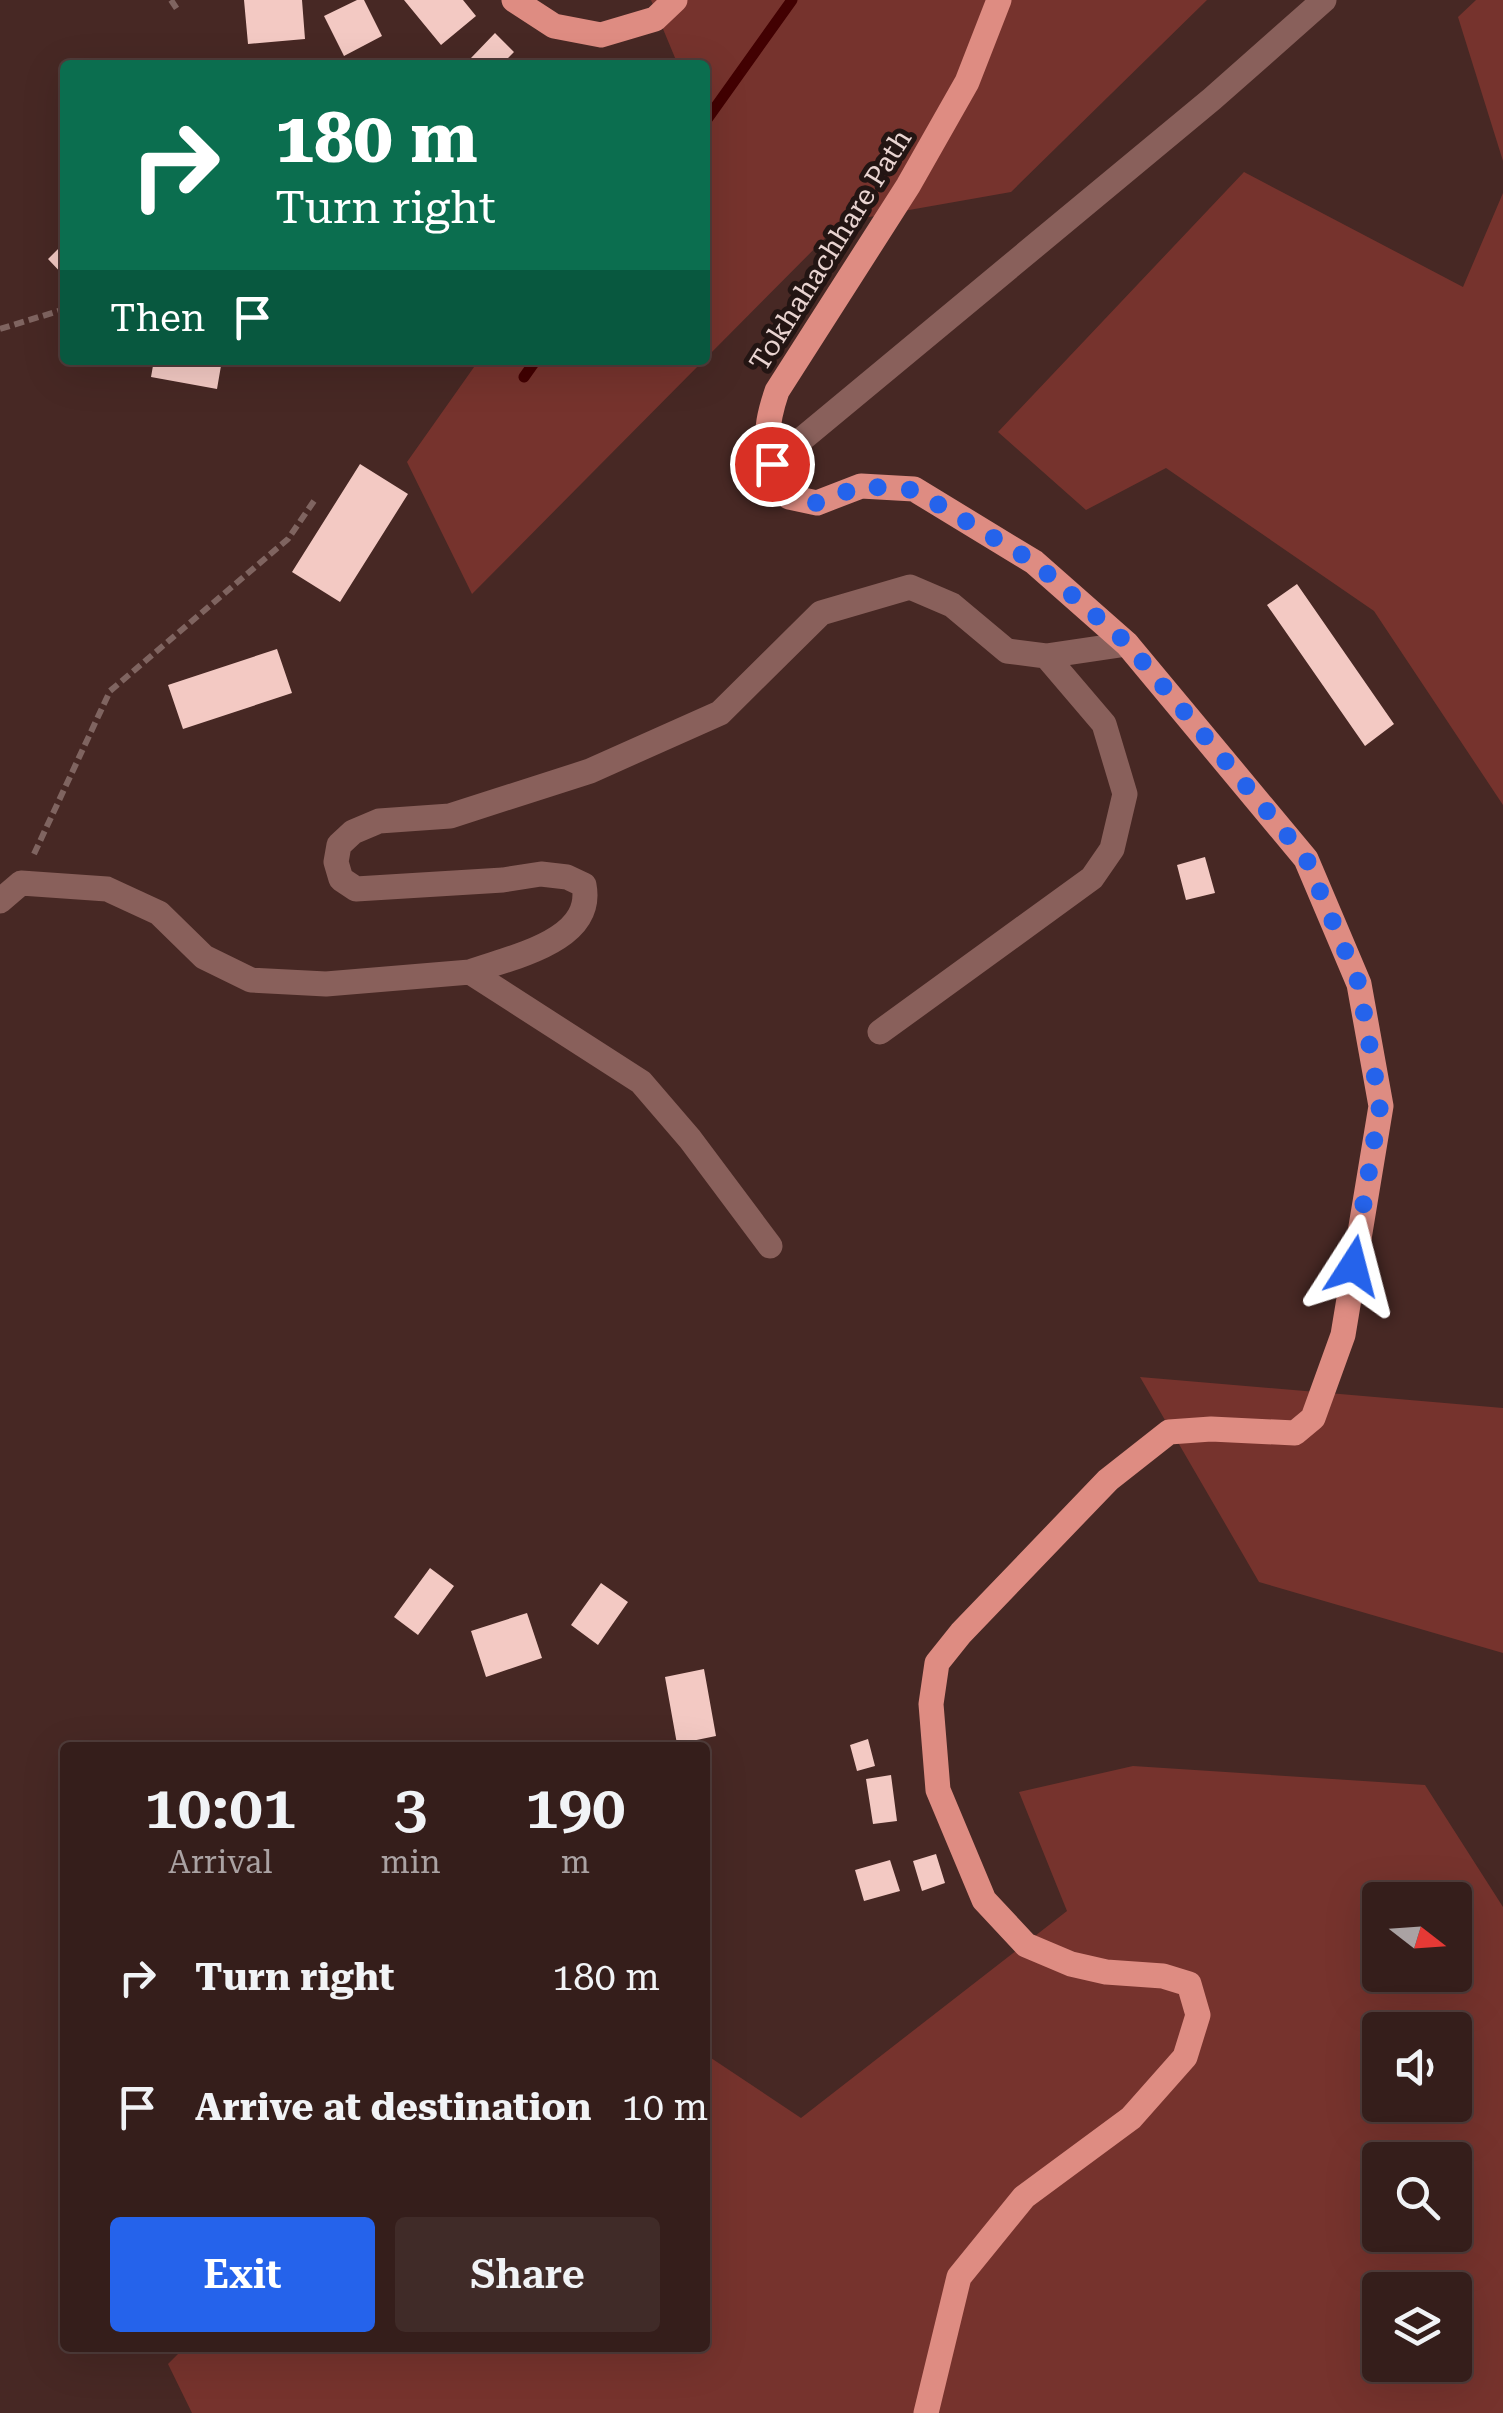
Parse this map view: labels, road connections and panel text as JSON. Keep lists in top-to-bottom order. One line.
{"streets":{"main road":["Tokhahachhare Path"]},"north":"right","page":{"turn":["180 m","Turn right"],"then":"Then","eta":["10:01","Arrival","3","min","190","m"],"list":[{"name":"Turn right","value":"180 m"},{"name":"Arrive at destination","value":"10 m"}],"buttons":["Exit","Share"]}}
